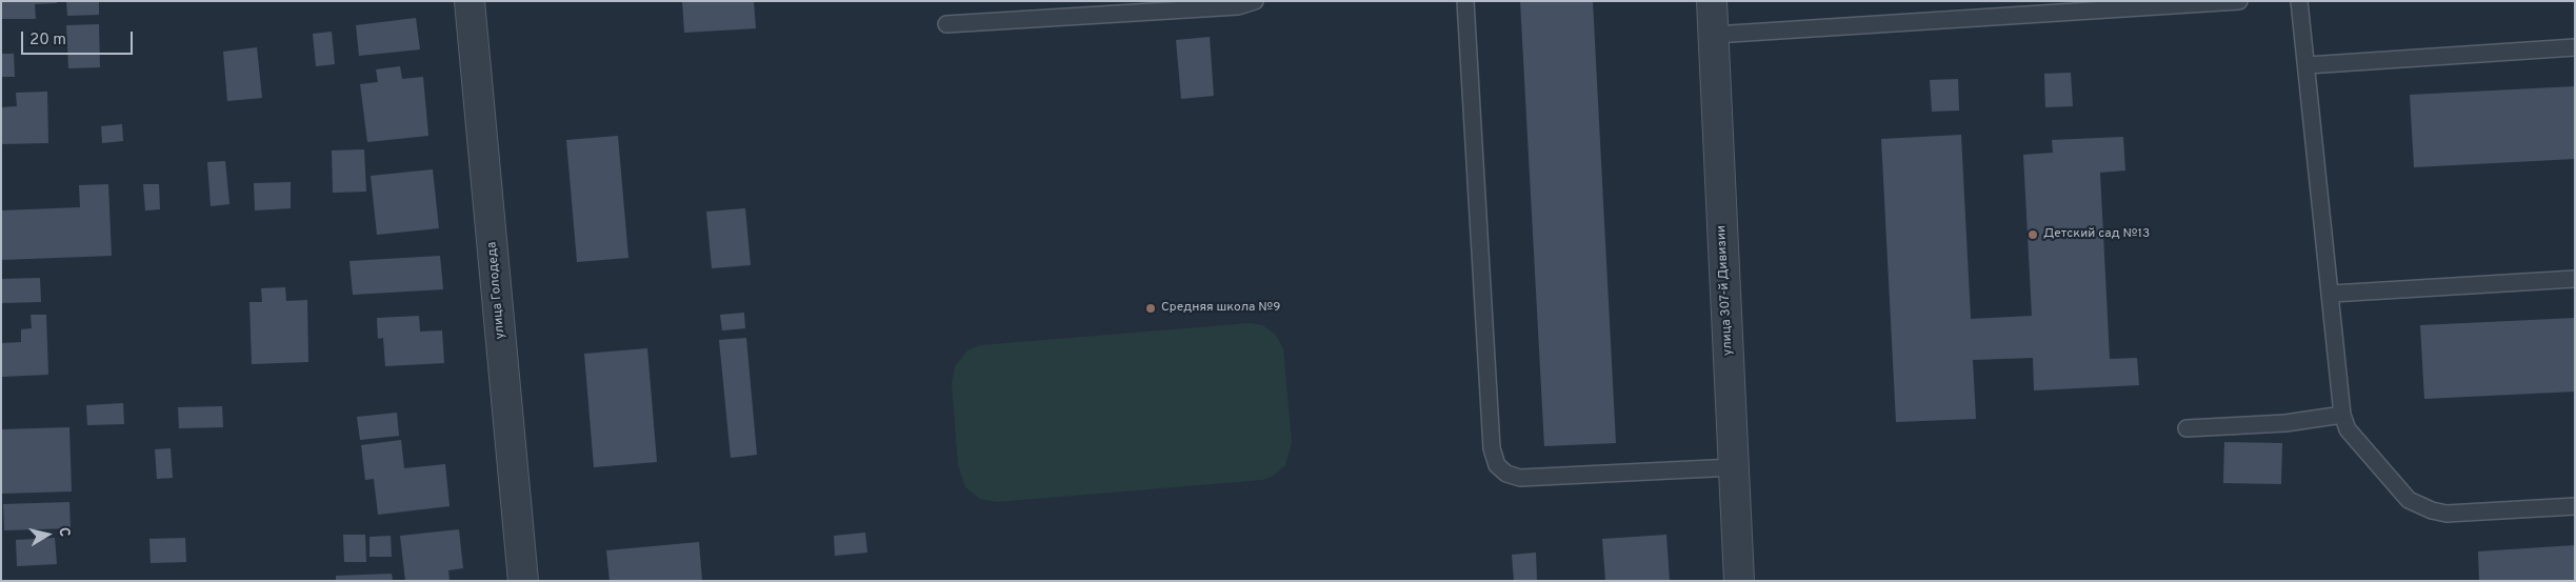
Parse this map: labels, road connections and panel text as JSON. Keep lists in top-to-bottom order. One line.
{"streets":{"street":["улица Голодеда","улица 307-й Дивизии"]},"places":["Детский сад №13","Средняя школа №9"],"scale_bar":"20 m","north":"right"}
